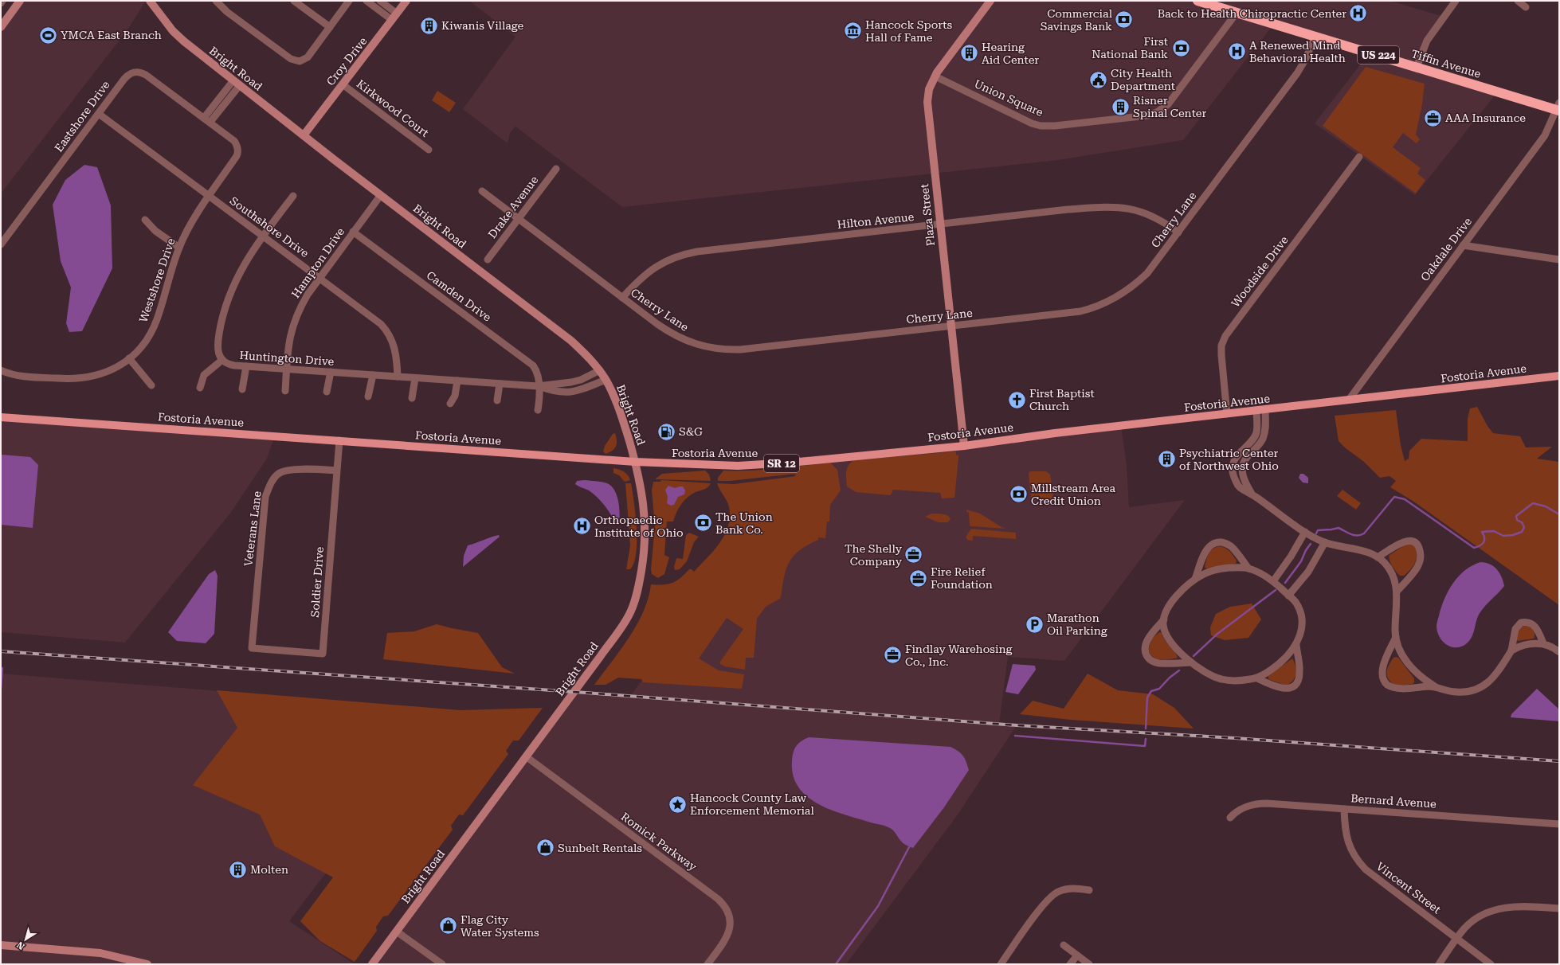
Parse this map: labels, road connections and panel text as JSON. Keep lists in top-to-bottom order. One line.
{"streets":{"highway":["US 224","Tiffin Avenue"],"main road":["Croy Drive","Bright Road","Plaza Street","Fostoria Avenue","SR 12"],"street":["Union Square","Kirkwood Court","Eastshore Drive","Drake Avenue","Cherry Lane","Hilton Avenue","Southshore Drive","Oakdale Drive","Hampton Drive","Woodside Drive","Westshore Drive","Camden Drive","Huntington Drive","Veterans Lane","Soldier Drive","Bernard Avenue","Romick Parkway","Vincent Street"]},"crossings":[["Croy Drive","Bright Road"],["Croy Drive","Kirkwood Court"],["Tiffin Avenue","Union Square"],["Tiffin Avenue","Cherry Lane"],["Tiffin Avenue","Oakdale Drive"],["Bright Road","Hampton Drive"],["Bright Road","Huntington Drive"],["Bright Road","Fostoria Avenue"],["Bright Road","Romick Parkway"],["Union Square","Plaza Street"],["Eastshore Drive","Southshore Drive"],["Eastshore Drive","Westshore Drive"],["Drake Avenue","Cherry Lane"],["Plaza Street","Cherry Lane"],["Plaza Street","Hilton Avenue"],["Plaza Street","Fostoria Avenue"],["Cherry Lane","Hilton Avenue"],["Southshore Drive","Hampton Drive"],["Southshore Drive","Westshore Drive"],["Southshore Drive","Huntington Drive"],["Oakdale Drive","Fostoria Avenue"],["Hampton Drive","Camden Drive"],["Hampton Drive","Huntington Drive"],["Woodside Drive","Fostoria Avenue"],["Camden Drive","Huntington Drive"],["Fostoria Avenue","Soldier Drive"],["Veterans Lane","Soldier Drive"],["Bernard Avenue","Vincent Street"]],"places":{"hospital":["Back to Health Chiropractic Center","A Renewed Mind Behavioral Health","Orthopaedic Institute of Ohio"],"bank":["Commercial Savings Bank","First National Bank","Millstream Area Credit Union","The Union Bank Co."],"building":["Kiwanis Village","Hearing Aid Center","Risner Spinal Center","Psychiatric Center of Northwest Ohio","Molten"],"museum":["Hancock Sports Hall of Fame"],"sports":["YMCA East Branch"],"public building":["City Health Department"],"office":["AAA Insurance","The Shelly Company","Fire Relief Foundation","Findlay Warehosing Co., Inc."],"church":["First Baptist Church"],"fuel station":["S&G"],"parking":["Marathon Oil Parking"],"place":["Hancock County Law Enforcement Memorial"],"shop":["Sunbelt Rentals","Flag City Water Systems"]},"north":"bottom left"}
